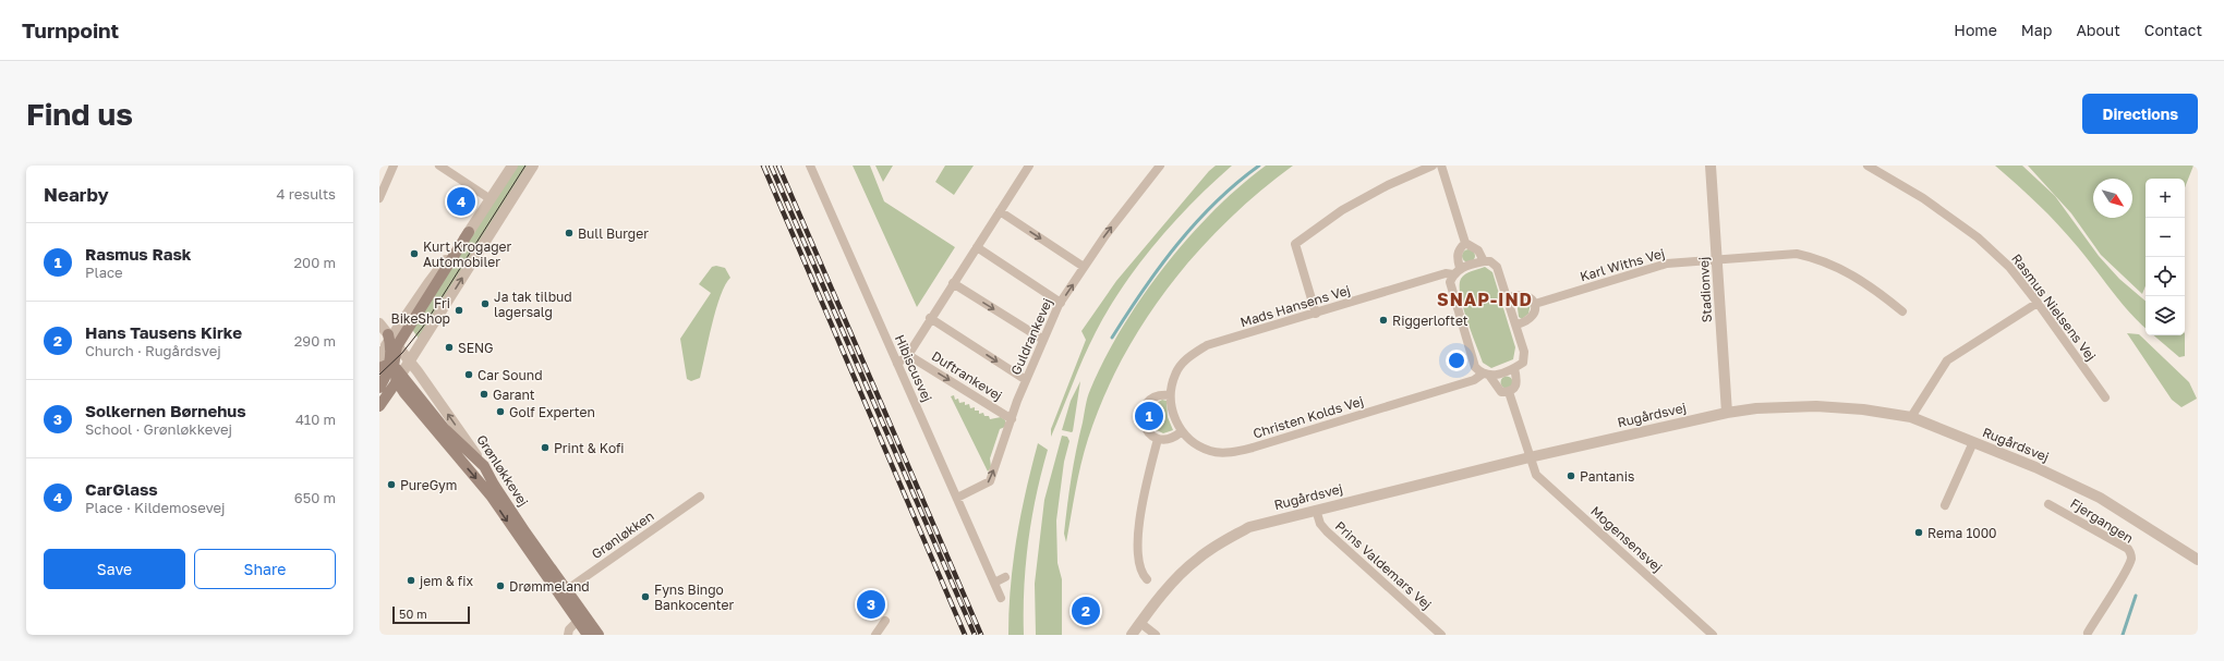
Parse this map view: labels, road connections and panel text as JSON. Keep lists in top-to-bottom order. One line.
{"streets":{"main road":["Grønløkkevej"],"street":["Karl Withs Vej","Stadionvej","Mads Hansens Vej","Rasmus Nielsens Vej","Guldrankevej","Hibiscusvej","Duftrankevej","Rugårdsvej","Christen Kolds Vej","Fjergangen","Grønløkken","Mogensensvej","Prins Valdemars Vej"]},"crossings":[["Karl Withs Vej","Stadionvej"],["Stadionvej","Rugårdsvej"],["Mads Hansens Vej","Christen Kolds Vej"],["Guldrankevej","Hibiscusvej"],["Guldrankevej","Duftrankevej"],["Rugårdsvej","Mogensensvej"],["Rugårdsvej","Prins Valdemars Vej"],["Grønløkkevej","Grønløkken"]],"one_way":["Guldrankevej"],"districts":["SNAP-IND"],"places":["Bull Burger","Kurt Krogager Automobiler","Ja tak tilbud lagersalg","Fri BikeShop","Riggerloftet","SENG","Car Sound","Garant","Golf Experten","Print & Kofi","Pantanis","PureGym","Rema 1000","jem & fix","Drømmeland","Fyns Bingo Bankocenter"],"scale_bar":"50 m","north":"bottom right","page":{"header":"Turnpoint","nav":["Home","Map","About","Contact"],"buttons":["Directions",["Save","Share"]],"title":"Find us","heading":["Nearby","4 results"],"map_buttons":["+","−"],"pins":["4","1","3","2"],"list":[{"mark":"1","name":"Rasmus Rask","note":"Place","value":"200 m"},{"mark":"2","name":"Hans Tausens Kirke","note":"Church · Rugårdsvej","value":"290 m"},{"mark":"3","name":"Solkernen Børnehus","note":"School · Grønløkkevej","value":"410 m"},{"mark":"4","name":"CarGlass","note":"Place · Kildemosevej","value":"650 m"}],"scale":"50 m"}}
